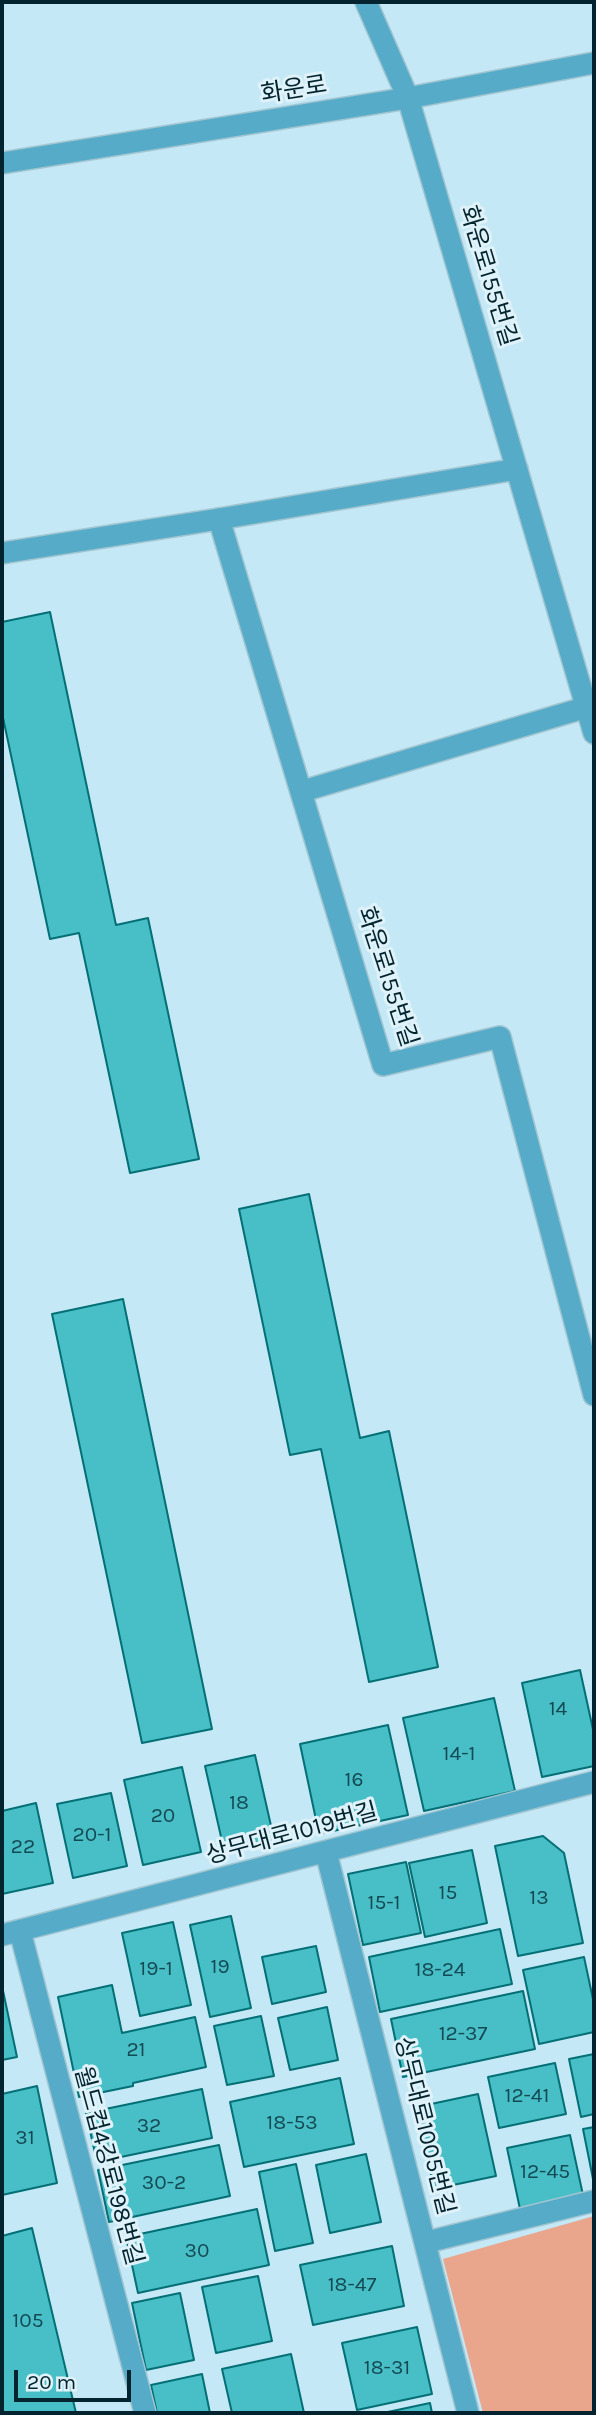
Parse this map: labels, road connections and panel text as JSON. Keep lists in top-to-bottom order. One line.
{"streets":{"street":["화운로","화운로155번길","상무대로1019번길","상무대로1005번길","월드컵4강로198번길"]},"crossings":[["화운로","화운로155번길"],["상무대로1019번길","상무대로1005번길"],["상무대로1019번길","월드컵4강로198번길"]],"house_numbers":["14","14-1","16","18","20","20-1","22","15","13","15-1","19","19-1","18-24","12-37","21","12-41","18-53","32","31","12-45","30-2","30","18-47","105","18-31"],"scale_bar":"20 m"}
